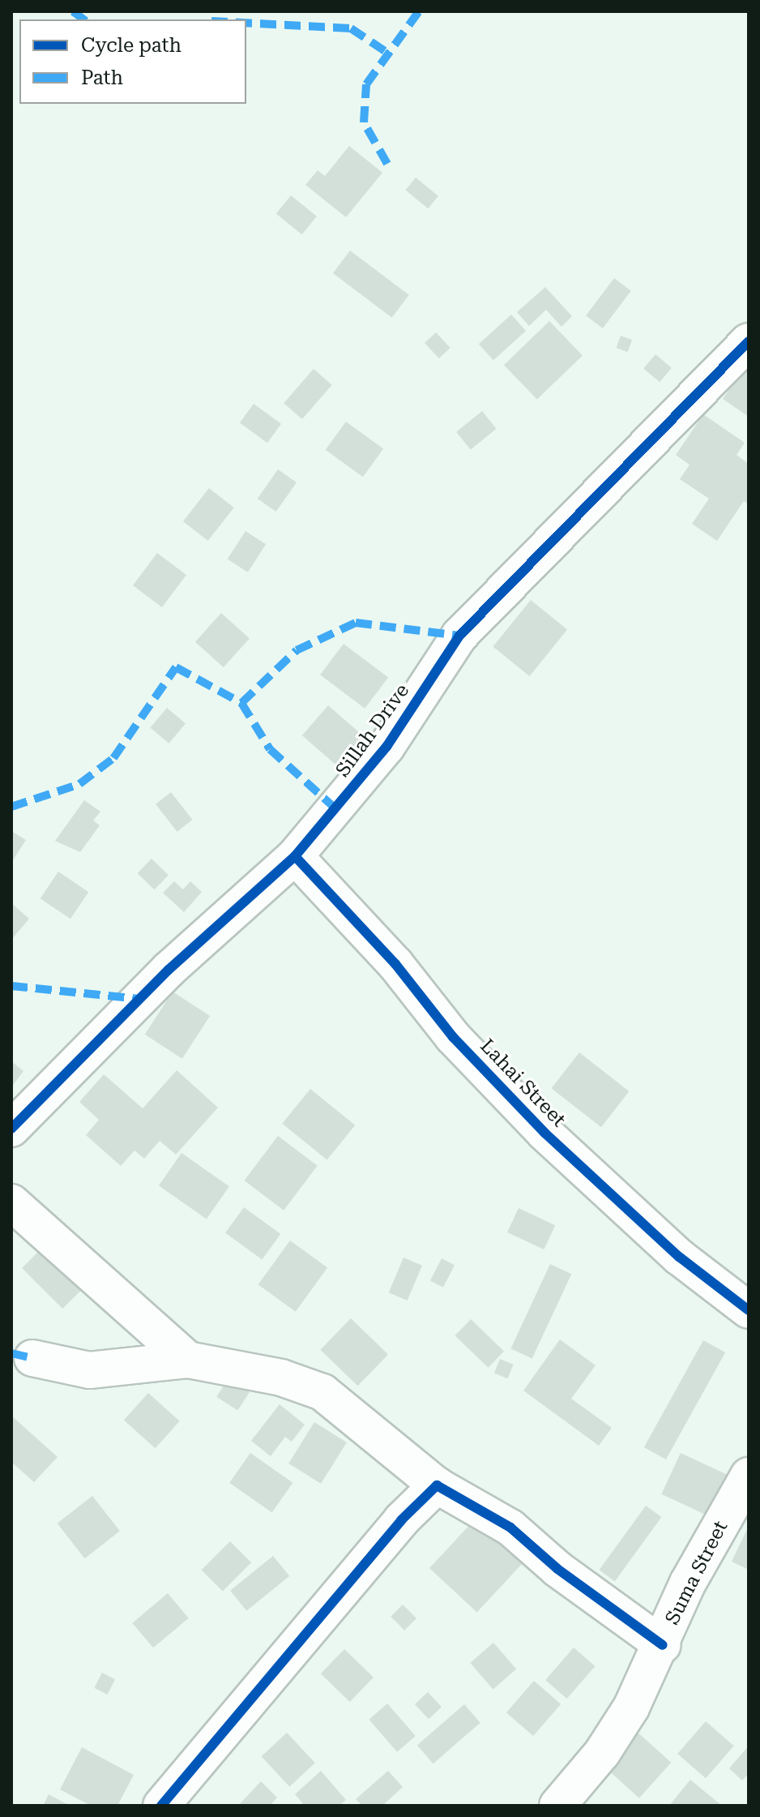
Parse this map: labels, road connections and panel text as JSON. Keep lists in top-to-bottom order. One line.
{"streets":{"street":["Sillah Drive","Lahai Street","Suma Street"]},"crossings":[["Sillah Drive","Lahai Street"]],"legend":["Cycle path","Path"]}
